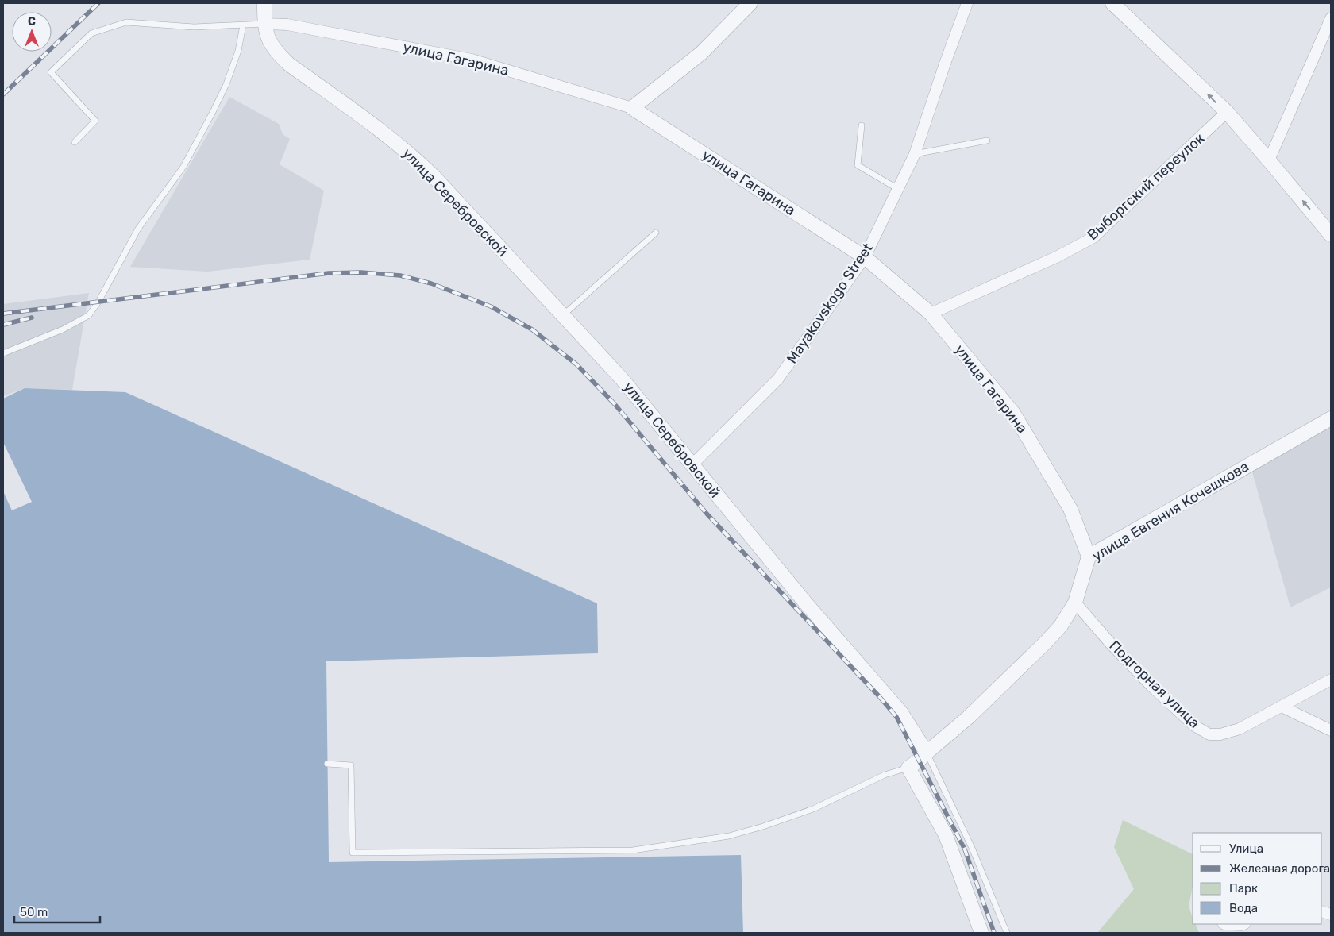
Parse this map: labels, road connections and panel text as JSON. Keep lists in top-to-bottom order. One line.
{"streets":{"street":["улица Гагарина","Выборгский переулок","улица Серебровской","Mayakovskogo Street","улица Евгения Кочешкова","Подгорная улица"]},"crossings":[["улица Гагарина","Выборгский переулок"],["улица Гагарина","улица Серебровской"],["улица Гагарина","Mayakovskogo Street"],["улица Гагарина","улица Евгения Кочешкова"],["улица Серебровской","Mayakovskogo Street"],["улица Серебровской","улица Евгения Кочешкова"],["улица Евгения Кочешкова","Подгорная улица"]],"legend":["Улица","Железная дорога","Парк","Вода"],"scale_bar":"50 m","north":"top"}
